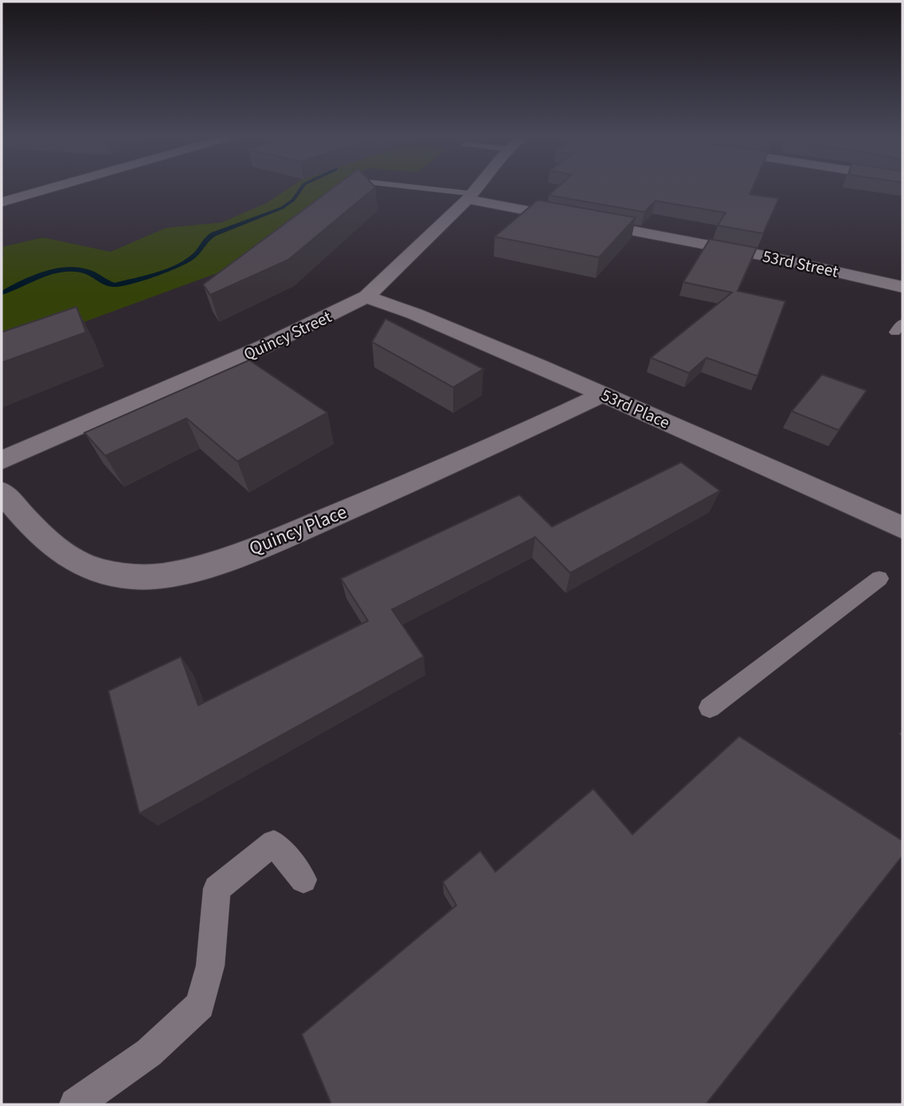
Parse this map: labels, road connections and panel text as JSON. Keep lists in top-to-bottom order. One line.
{"streets":{"street":["53rd Street","Quincy Street","53rd Place","Quincy Place"]},"crossings":[["53rd Street","Quincy Street"],["Quincy Street","53rd Place"],["53rd Place","Quincy Place"]]}
